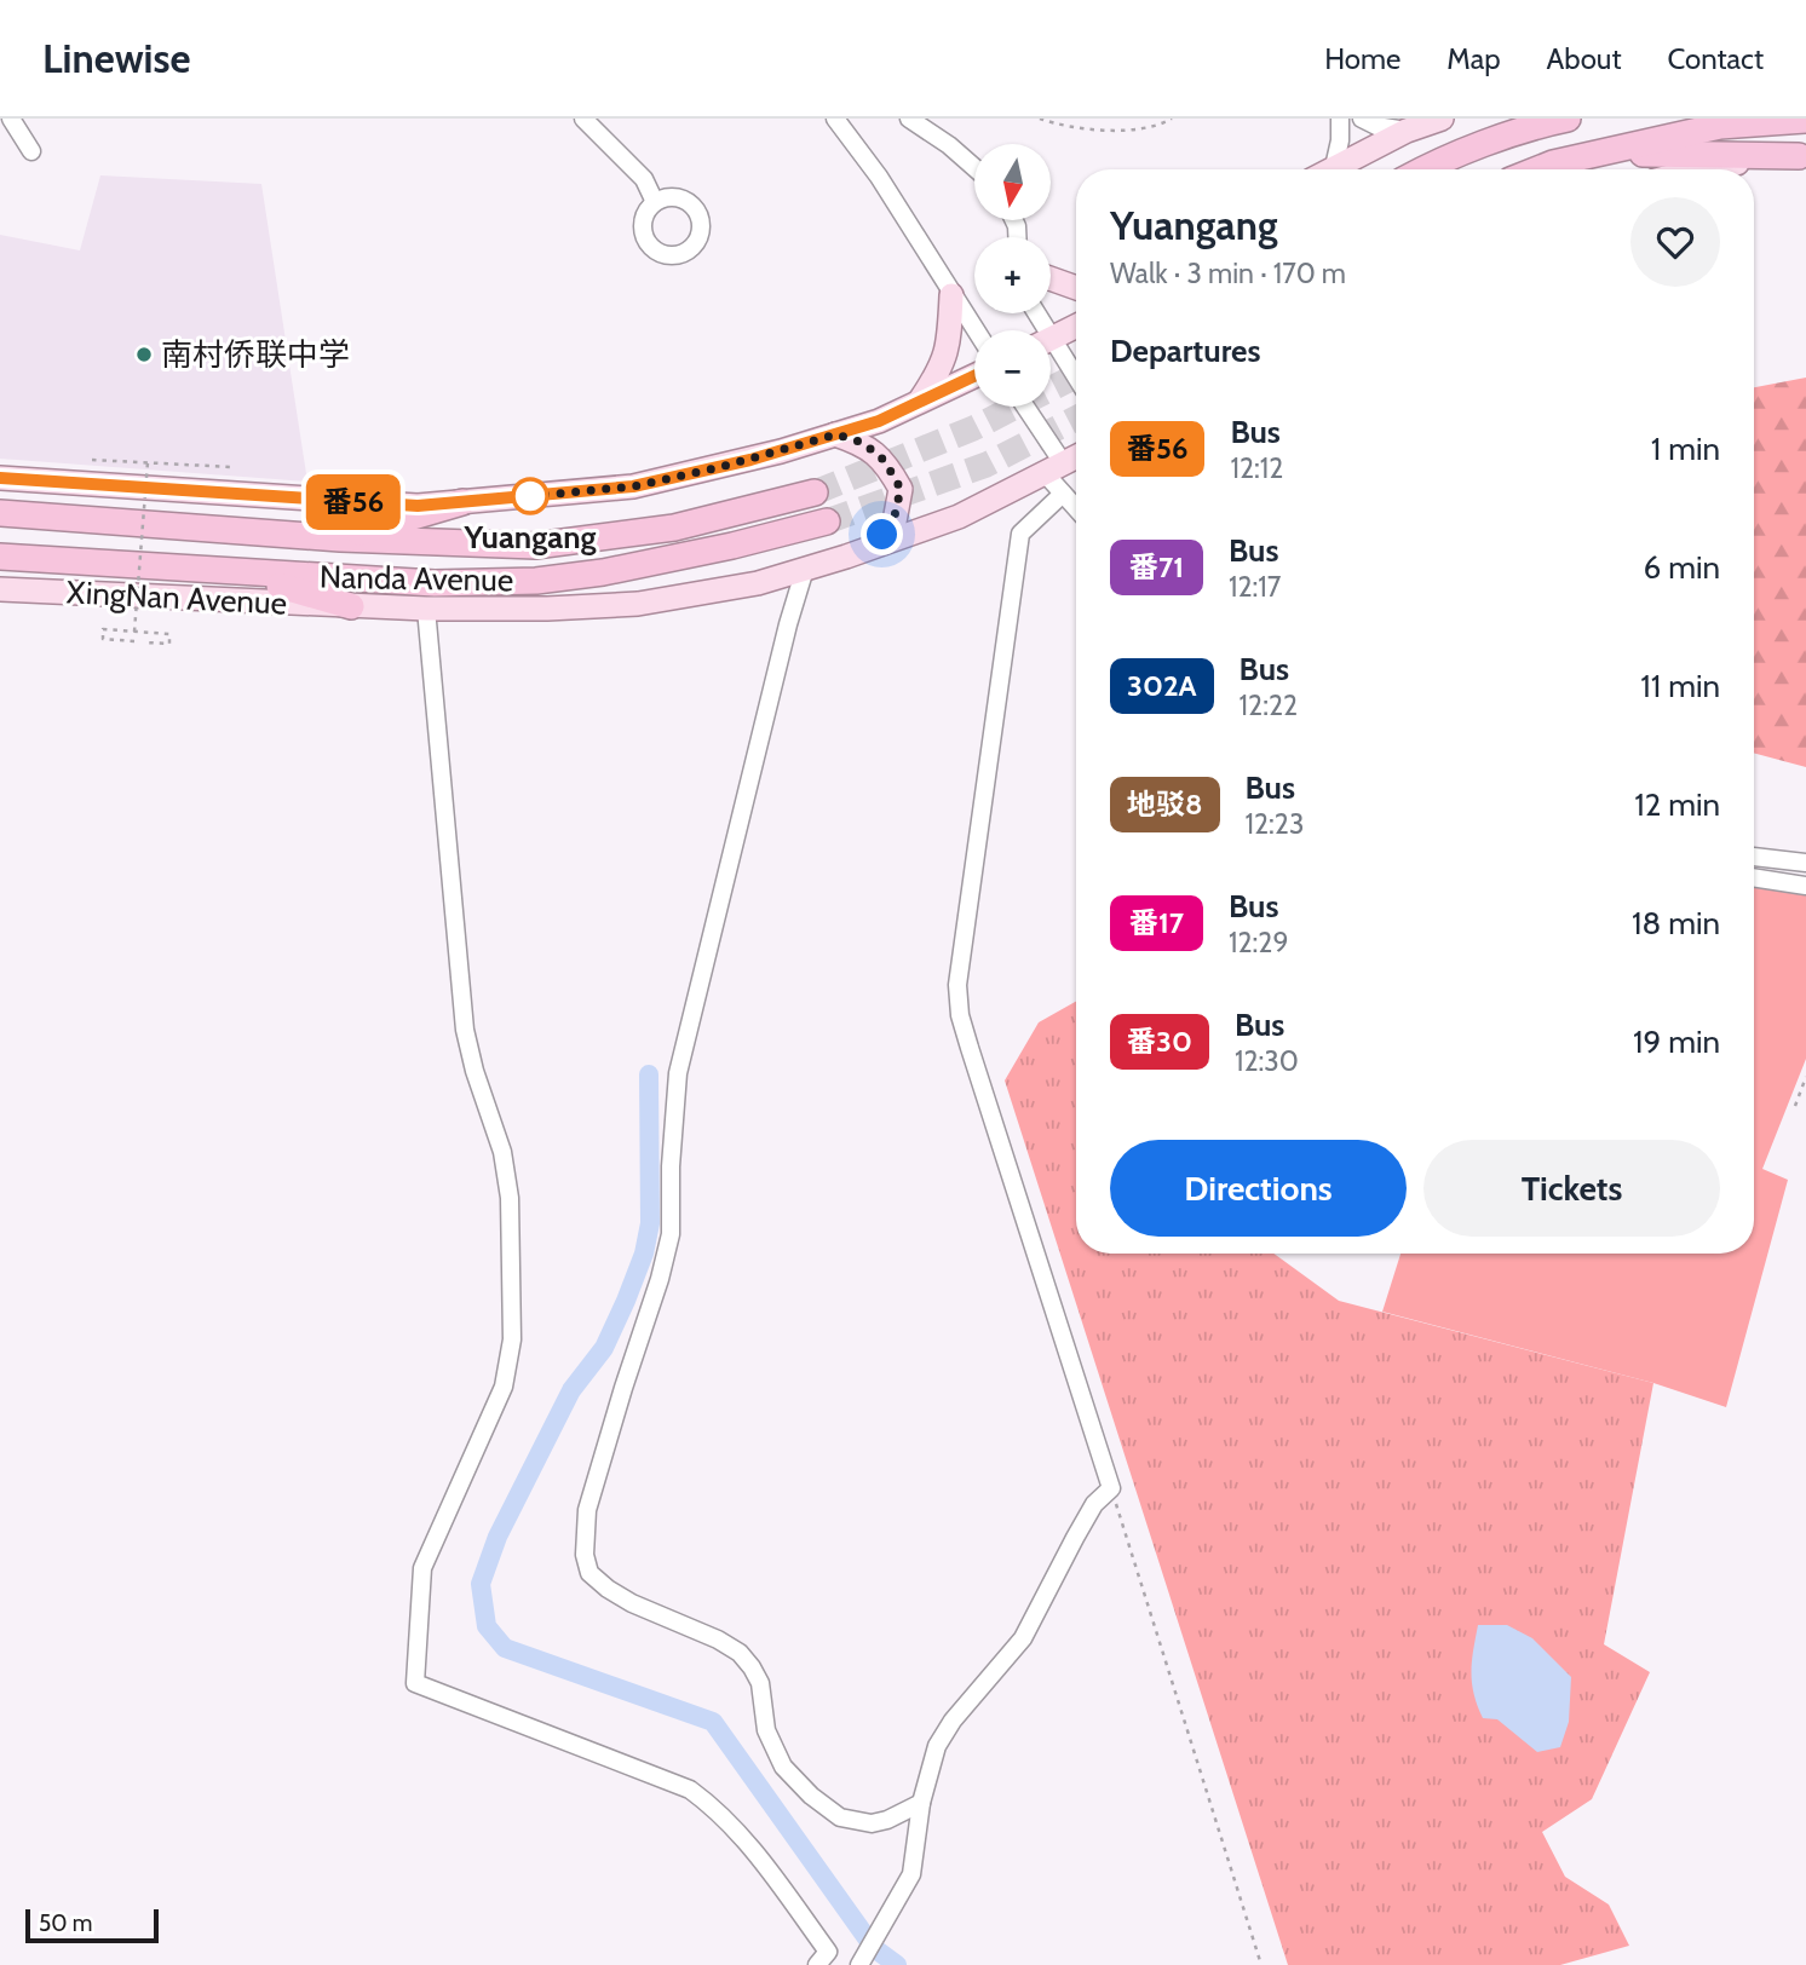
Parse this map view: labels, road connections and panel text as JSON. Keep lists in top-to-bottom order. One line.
{"streets":{"highway":["Nanda Avenue"],"main road":["XingNan Avenue"]},"places":["南村侨联中学","Yuangang"],"lines":["bus line 番56"],"scale_bar":"50 m","north":"bottom","page":{"header":"Linewise","nav":["Home","Map","About","Contact"],"on_map":"番56","map_buttons":["+","−"],"heading":[["Yuangang","Walk · 3 min · 170 m"],"Departures"],"list":[{"mark":"番56","name":"Bus","note":"12:12","value":"1 min"},{"mark":"番71","name":"Bus","note":"12:17","value":"6 min"},{"mark":"302A","name":"Bus","note":"12:22","value":"11 min"},{"mark":"地驳8","name":"Bus","note":"12:23","value":"12 min"},{"mark":"番17","name":"Bus","note":"12:29","value":"18 min"},{"mark":"番30","name":"Bus","note":"12:30","value":"19 min"}],"buttons":["Directions","Tickets"],"scale":"50 m"}}
